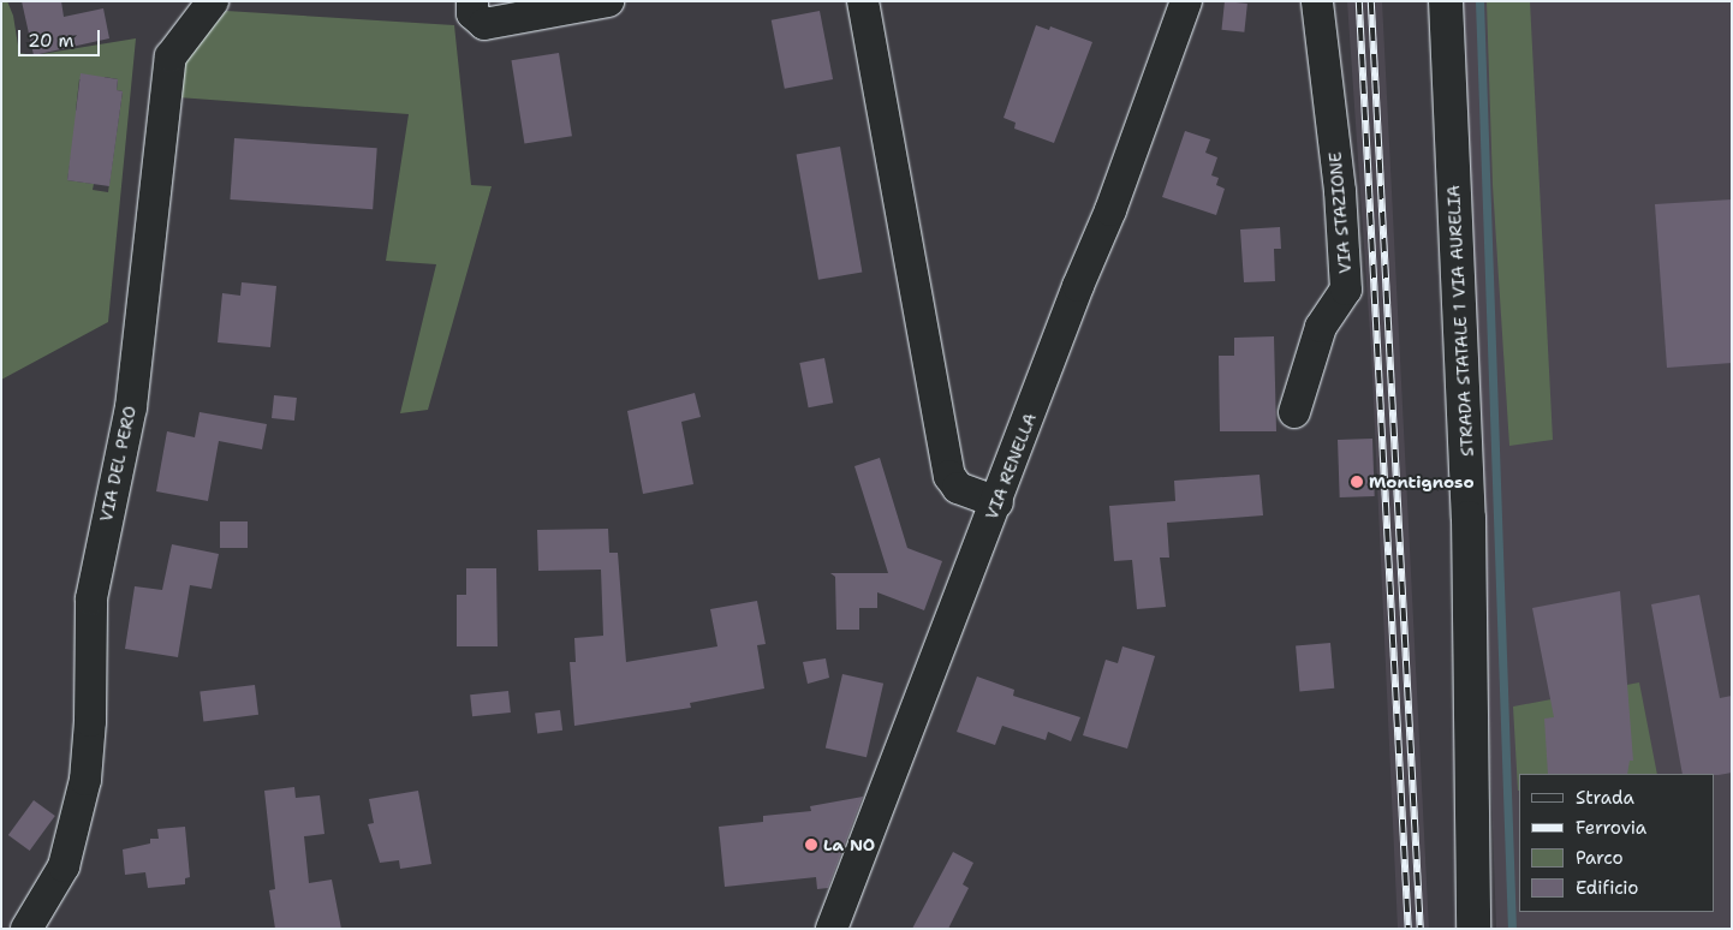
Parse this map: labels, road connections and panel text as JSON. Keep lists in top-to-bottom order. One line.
{"streets":{"main road":["STRADA STATALE 1 VIA AURELIA"],"street":["VIA STAZIONE","VIA DEL PERO","VIA RENELLA"]},"places":["Montignoso","La NO"],"legend":["Strada","Ferrovia","Parco","Edificio"],"scale_bar":"20 m"}
